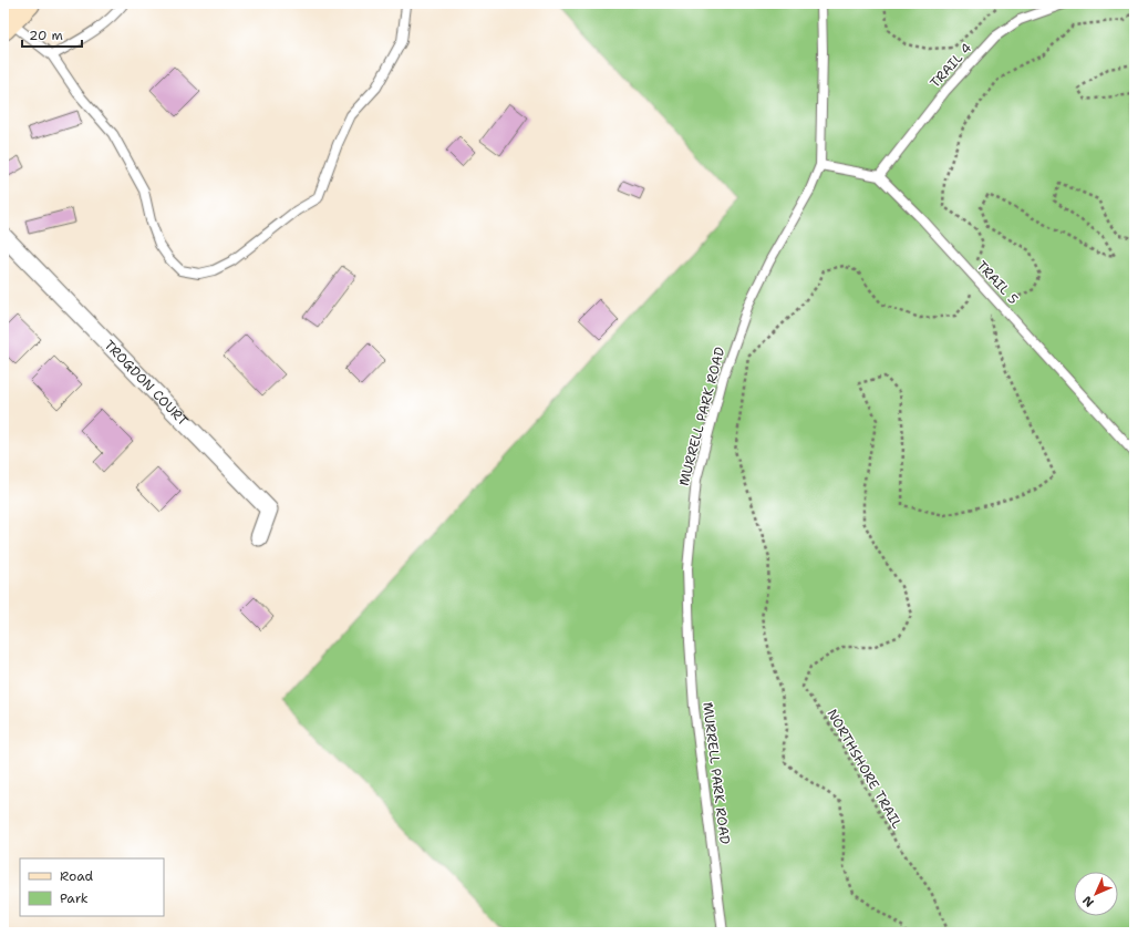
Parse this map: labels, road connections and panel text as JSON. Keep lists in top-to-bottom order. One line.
{"streets":{"street":["TROGDON COURT"],"lane":["TRAIL 4","TRAIL 5","MURRELL PARK ROAD"],"path":["NORTHSHORE TRAIL"]},"crossings":[["TRAIL 4","TRAIL 5"],["TRAIL 5","NORTHSHORE TRAIL"]],"legend":["Road","Park"],"scale_bar":"20 m","north":"bottom left"}
